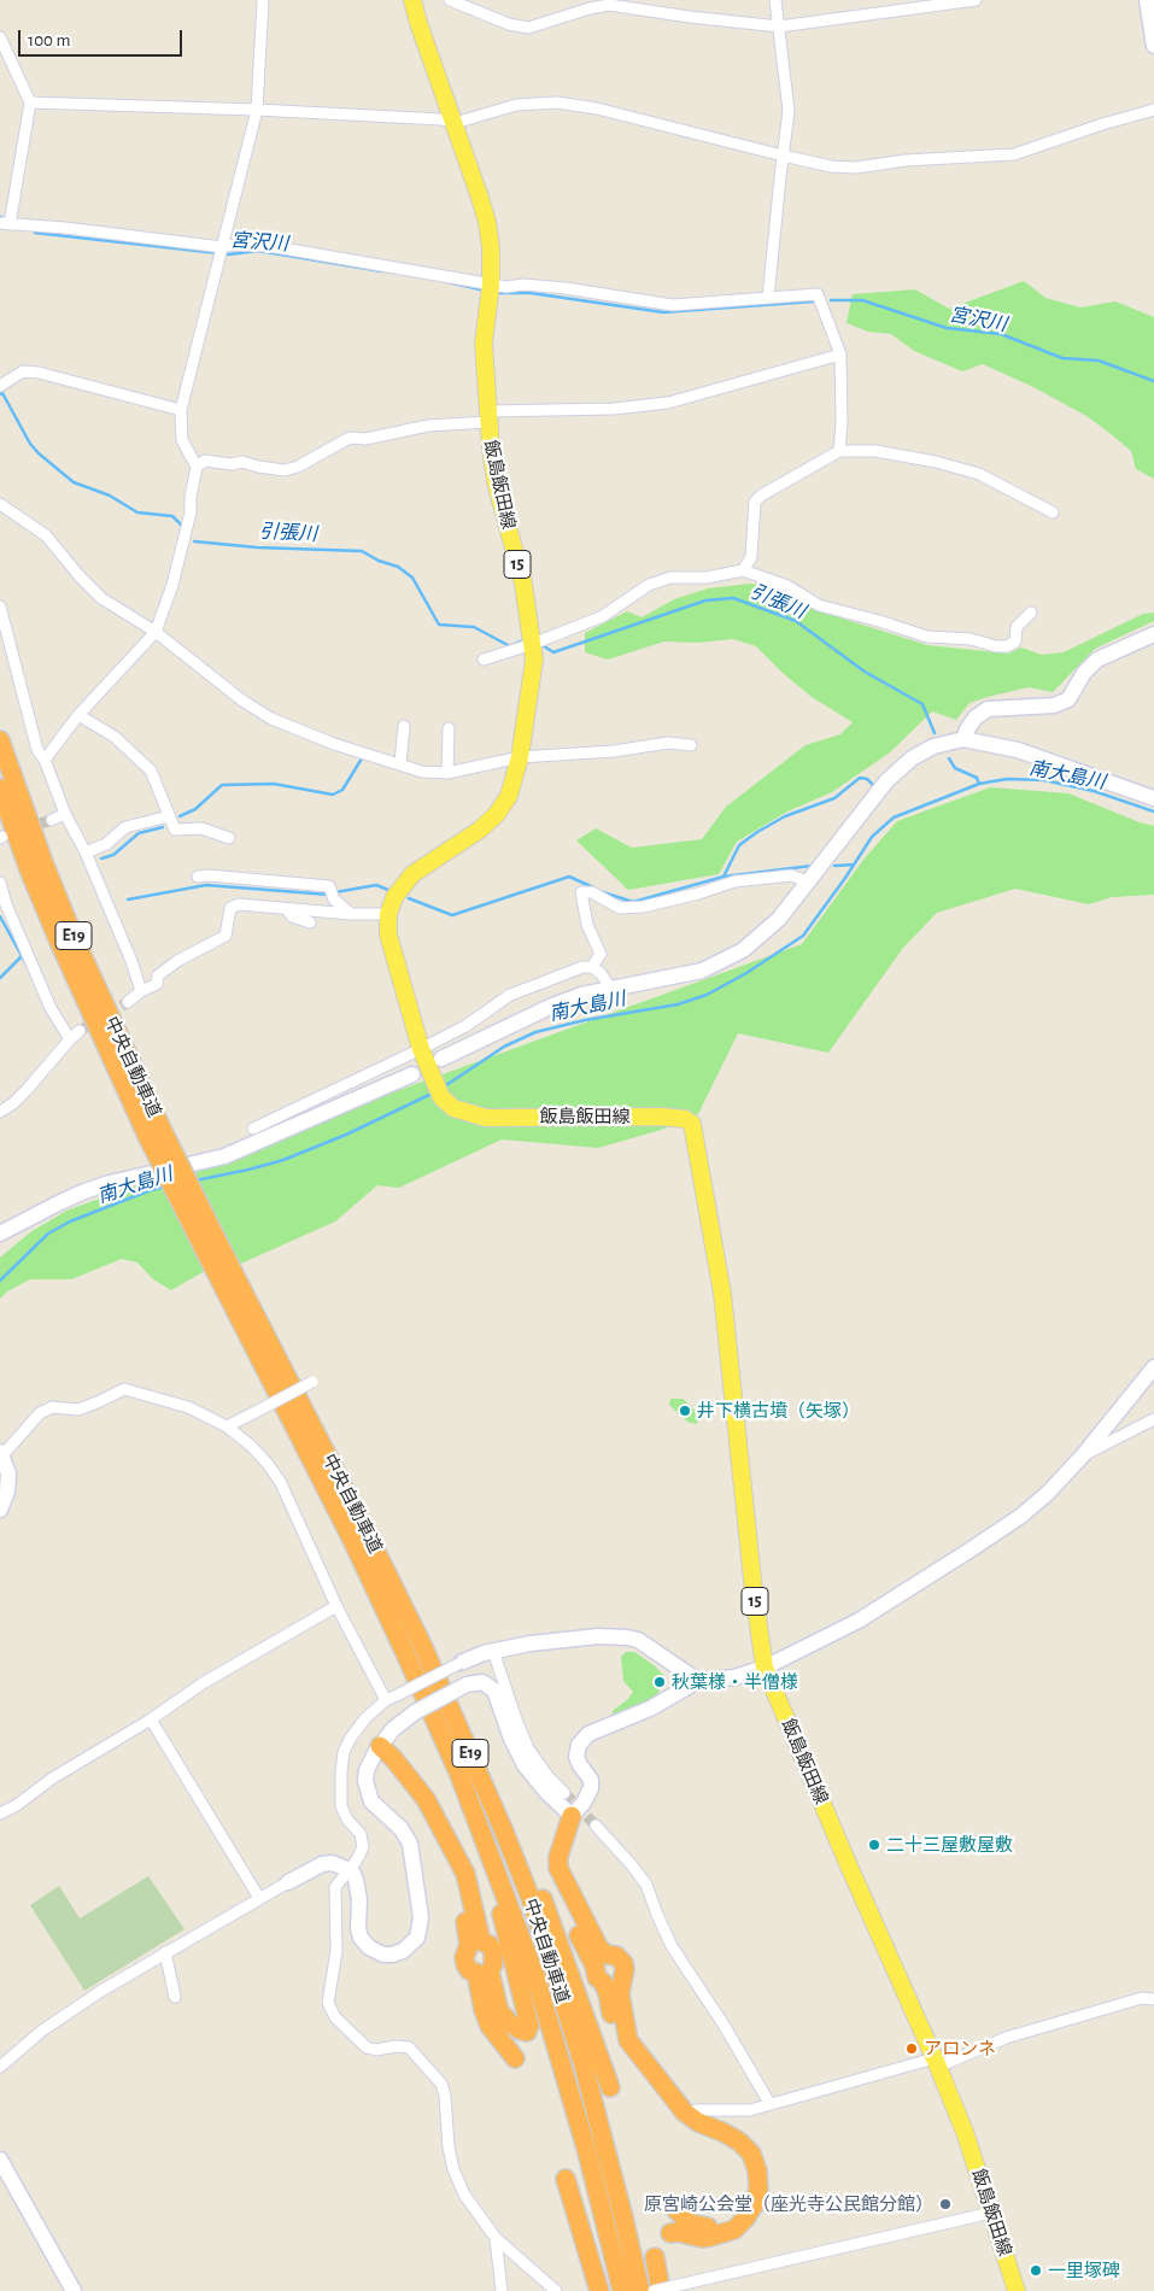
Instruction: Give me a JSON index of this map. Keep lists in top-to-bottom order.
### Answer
{
  "streets": {
    "highway": ["E19", "中央自動車道"],
    "main road": ["飯島飯田線", "15"]
  },
  "water": ["宮沢川", "引張川", "南大島川"],
  "places": [
    "井下横古墳（矢塚）",
    "秋葉様・半僧様",
    "二十三屋敷屋敷",
    "アロンネ",
    "原宮崎公会堂（座光寺公民館分館）",
    "一里塚碑"
  ],
  "scale_bar": "100 m"
}
